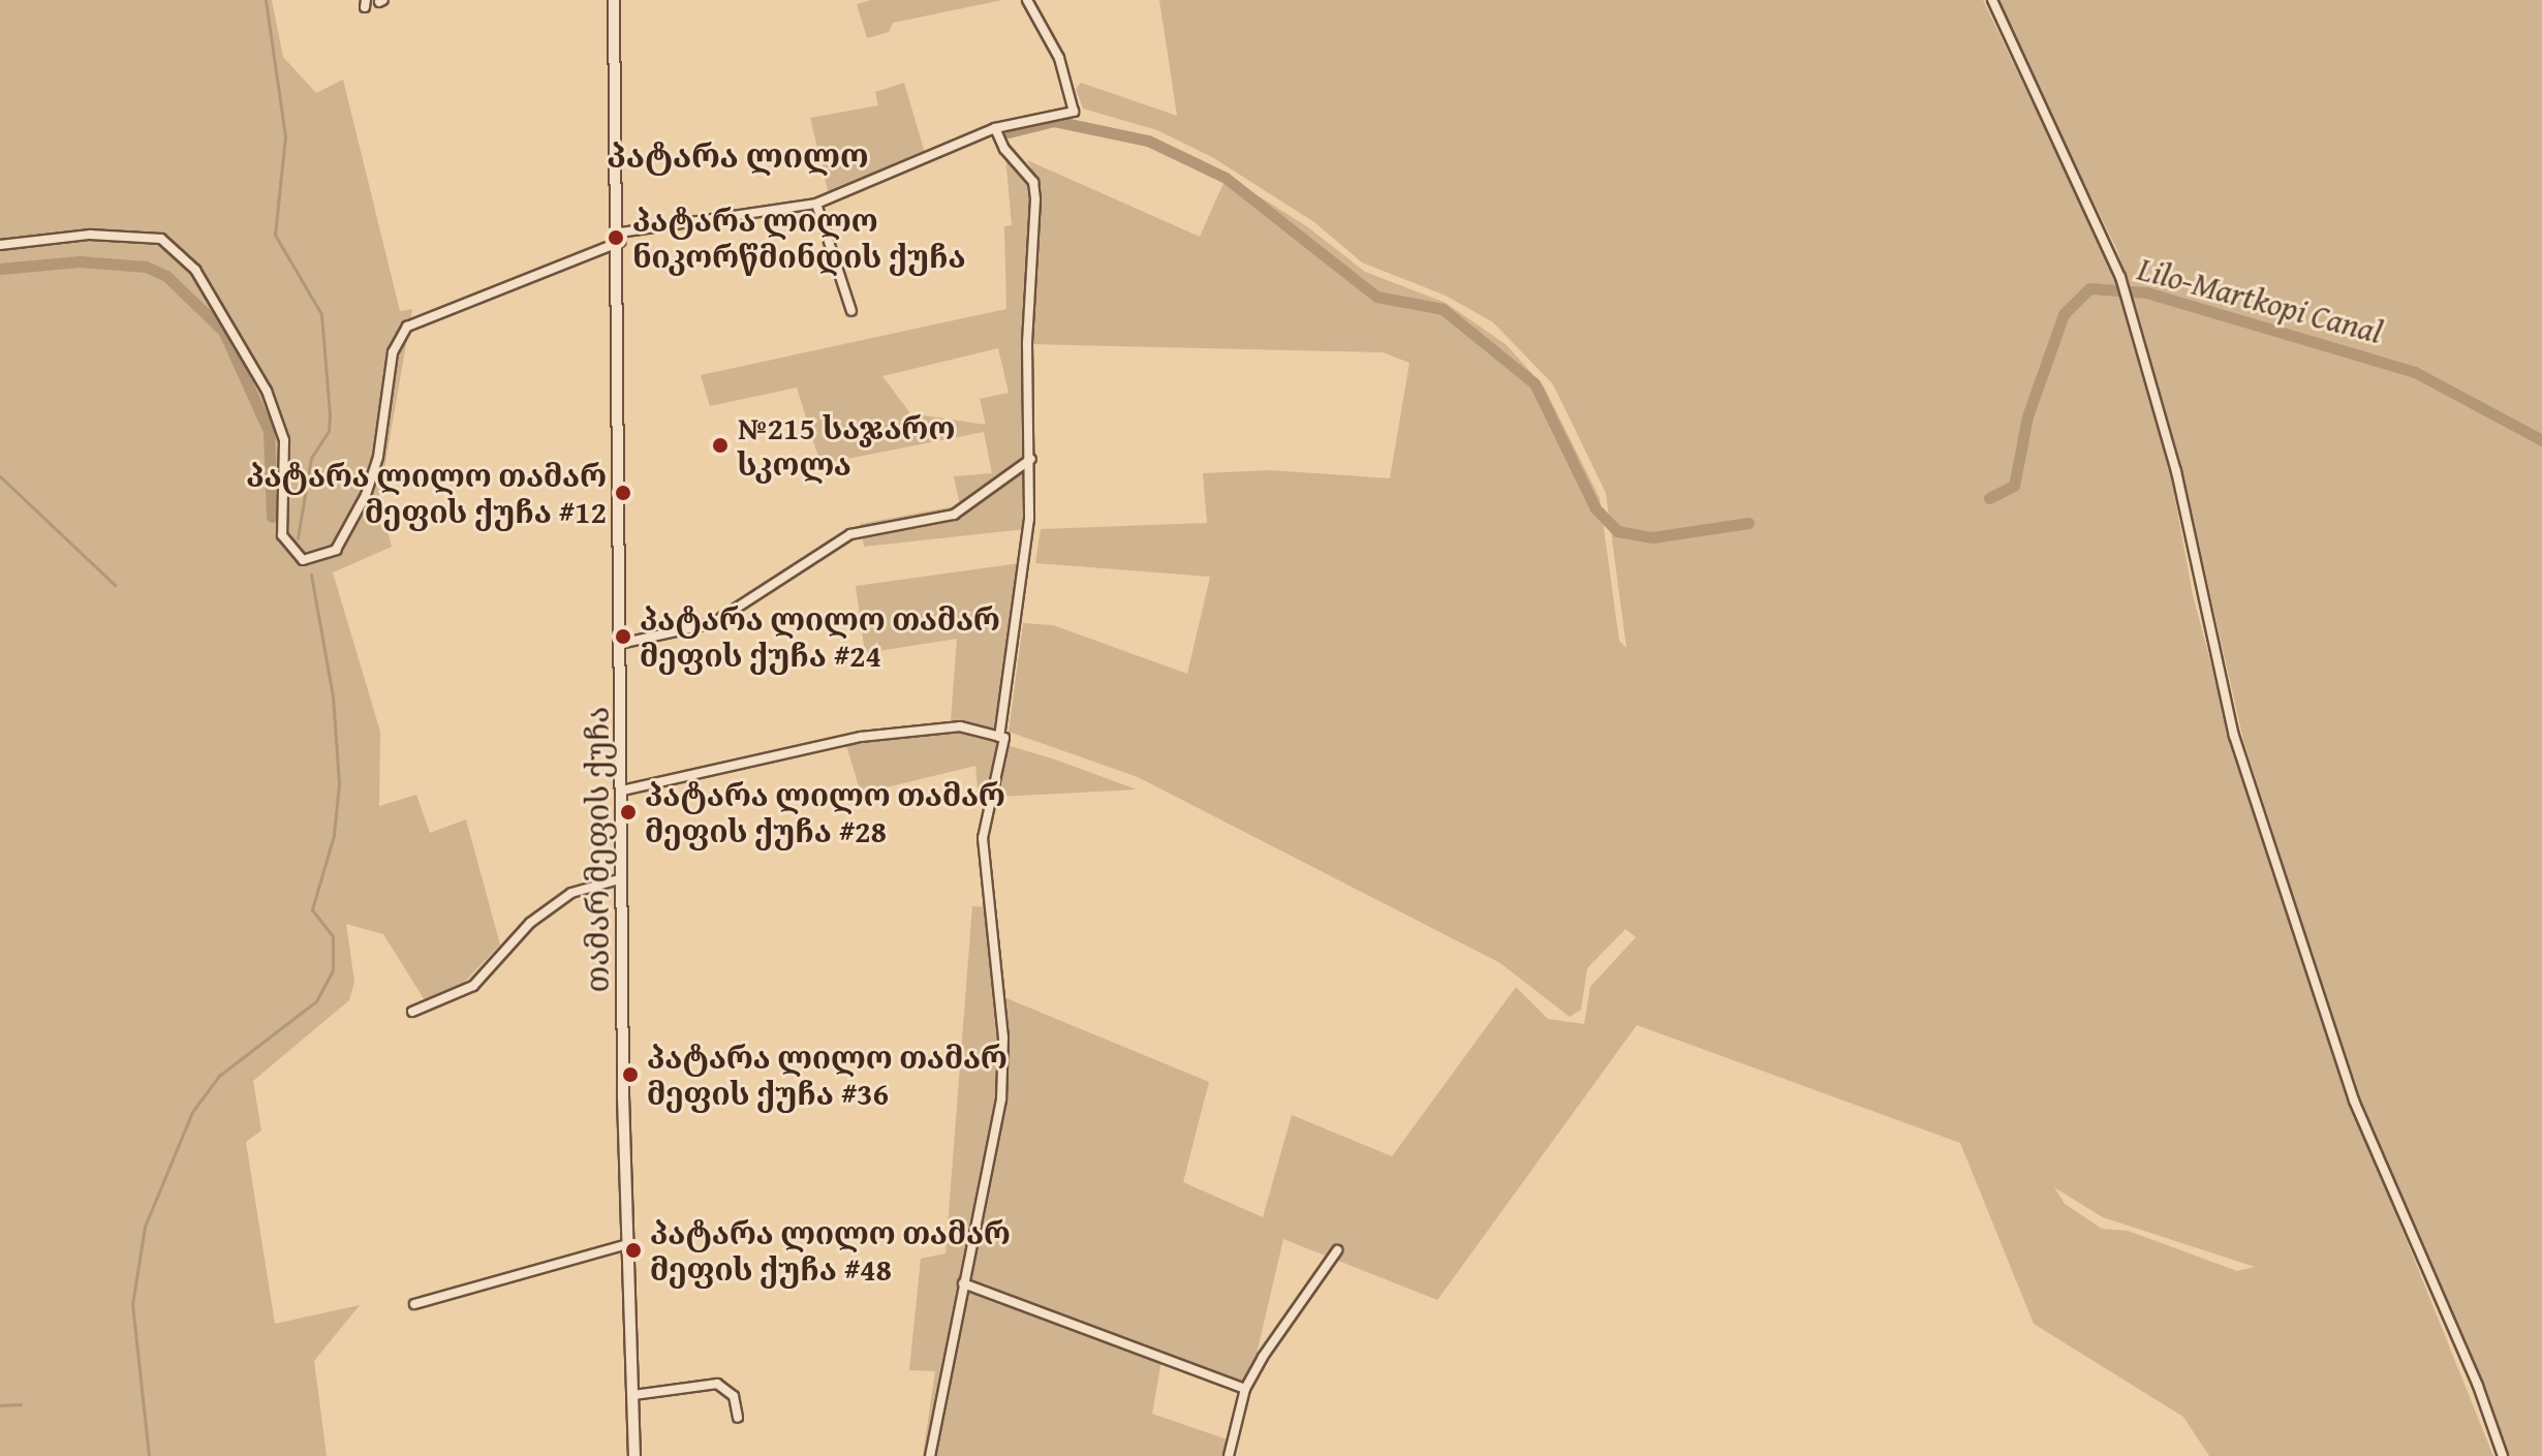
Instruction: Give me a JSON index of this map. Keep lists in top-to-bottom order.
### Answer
{
  "streets": {
    "street": ["თამარ მეფის ქუჩა"]
  },
  "districts": ["პატარა ლილო"],
  "water": ["Lilo-Martkopi Canal"],
  "places": [
    "პატარა ლილო ნიკორწმინდის ქუჩა",
    "№215 საჯარო სკოლა",
    "პატარა ლილო თამარ მეფის ქუჩა #12",
    "პატარა ლილო თამარ მეფის ქუჩა #24",
    "პატარა ლილო თამარ მეფის ქუჩა #28",
    "პატარა ლილო თამარ მეფის ქუჩა #36",
    "პატარა ლილო თამარ მეფის ქუჩა #48"
  ]
}
